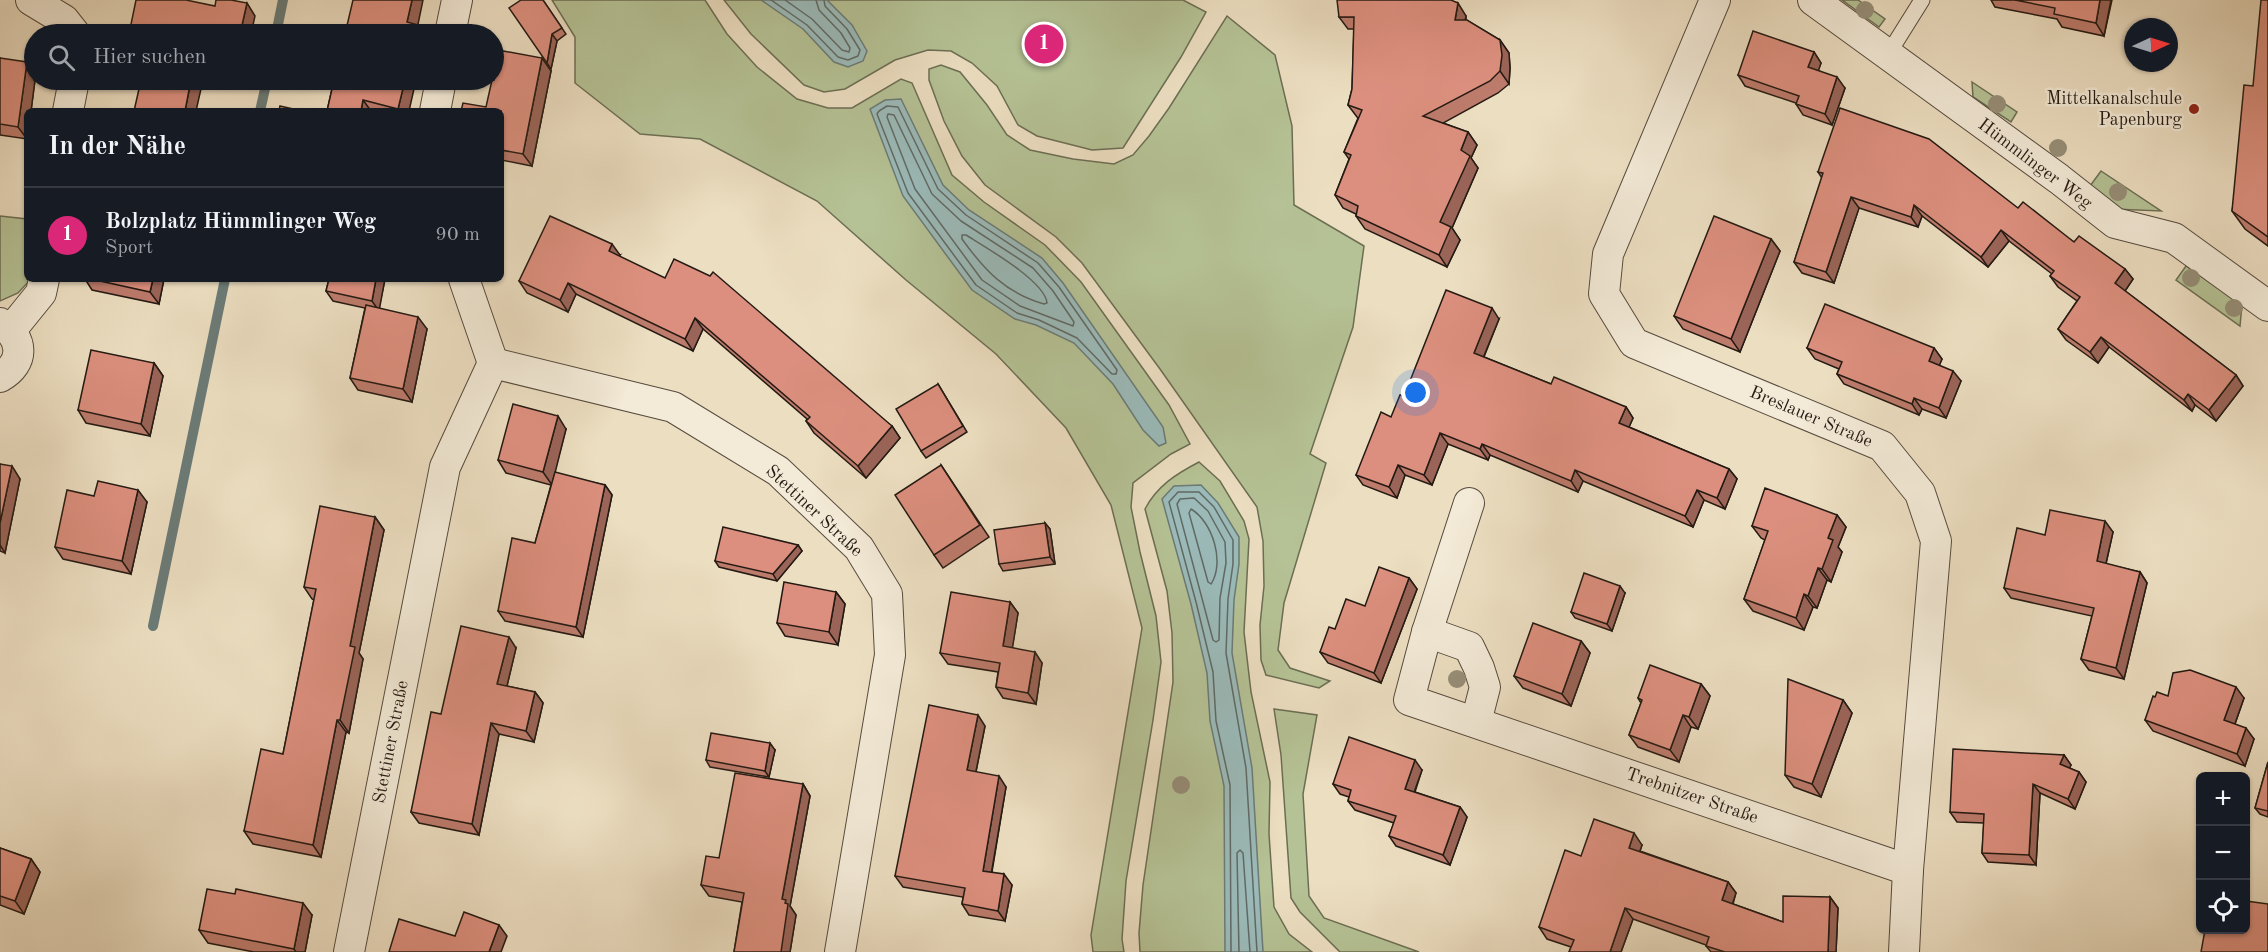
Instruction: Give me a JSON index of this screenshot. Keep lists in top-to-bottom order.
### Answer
{
  "streets": {
    "street": [
      "Hümmlinger Weg",
      "Breslauer Straße",
      "Stettiner Straße",
      "Trebnitzer Straße"
    ]
  },
  "crossings": [
    ["Breslauer Straße", "Trebnitzer Straße"]
  ],
  "places": ["Mittelkanalschule Papenburg"],
  "north": "right",
  "page": {
    "pins": "1",
    "search": "Hier suchen",
    "heading": "In der Nähe",
    "list": [
      {
        "mark": "1",
        "name": "Bolzplatz Hümmlinger Weg",
        "note": "Sport",
        "value": "90 m"
      }
    ],
    "map_buttons": ["+", "−"]
  }
}
